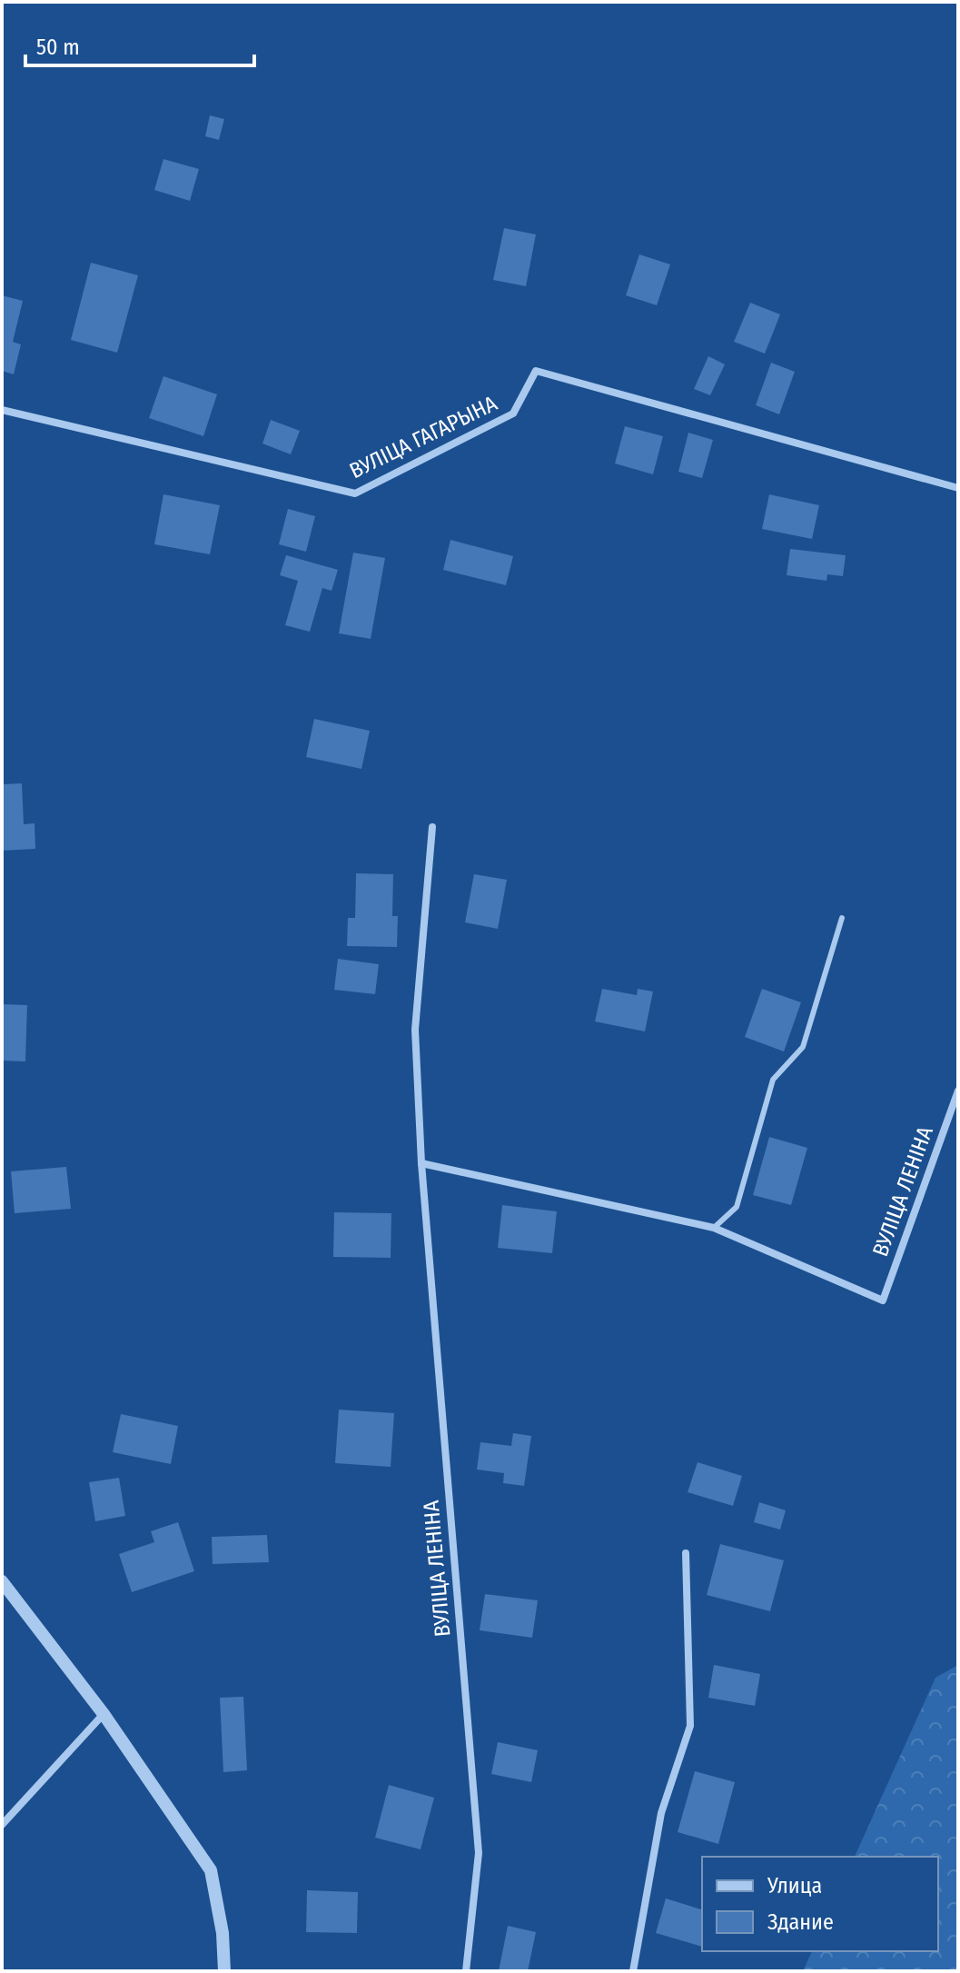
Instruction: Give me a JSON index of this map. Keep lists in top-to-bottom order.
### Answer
{
  "streets": {
    "street": ["ВУЛІЦА ГАГАРЫНА", "ВУЛІЦА ЛЕНІНА"]
  },
  "legend": ["Улица", "Здание"],
  "scale_bar": "50 m"
}
